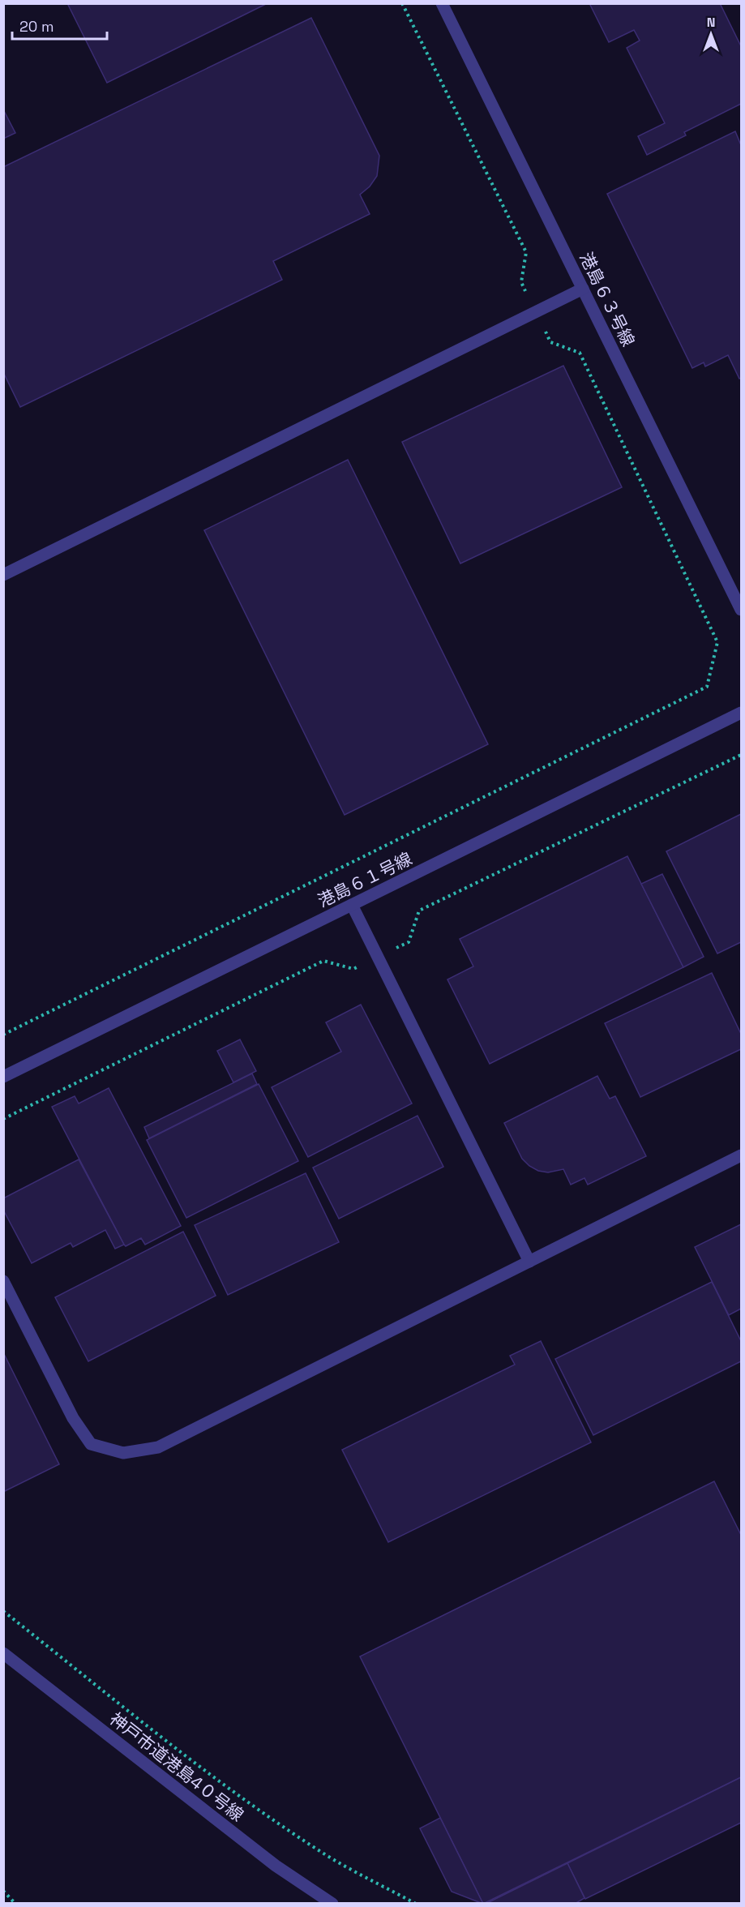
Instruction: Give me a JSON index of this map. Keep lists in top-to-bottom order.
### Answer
{
  "streets": {
    "street": ["港島６３号線", "港島６１号線", "神戸市道港島4０号線"]
  },
  "scale_bar": "20 m",
  "north": "top"
}
